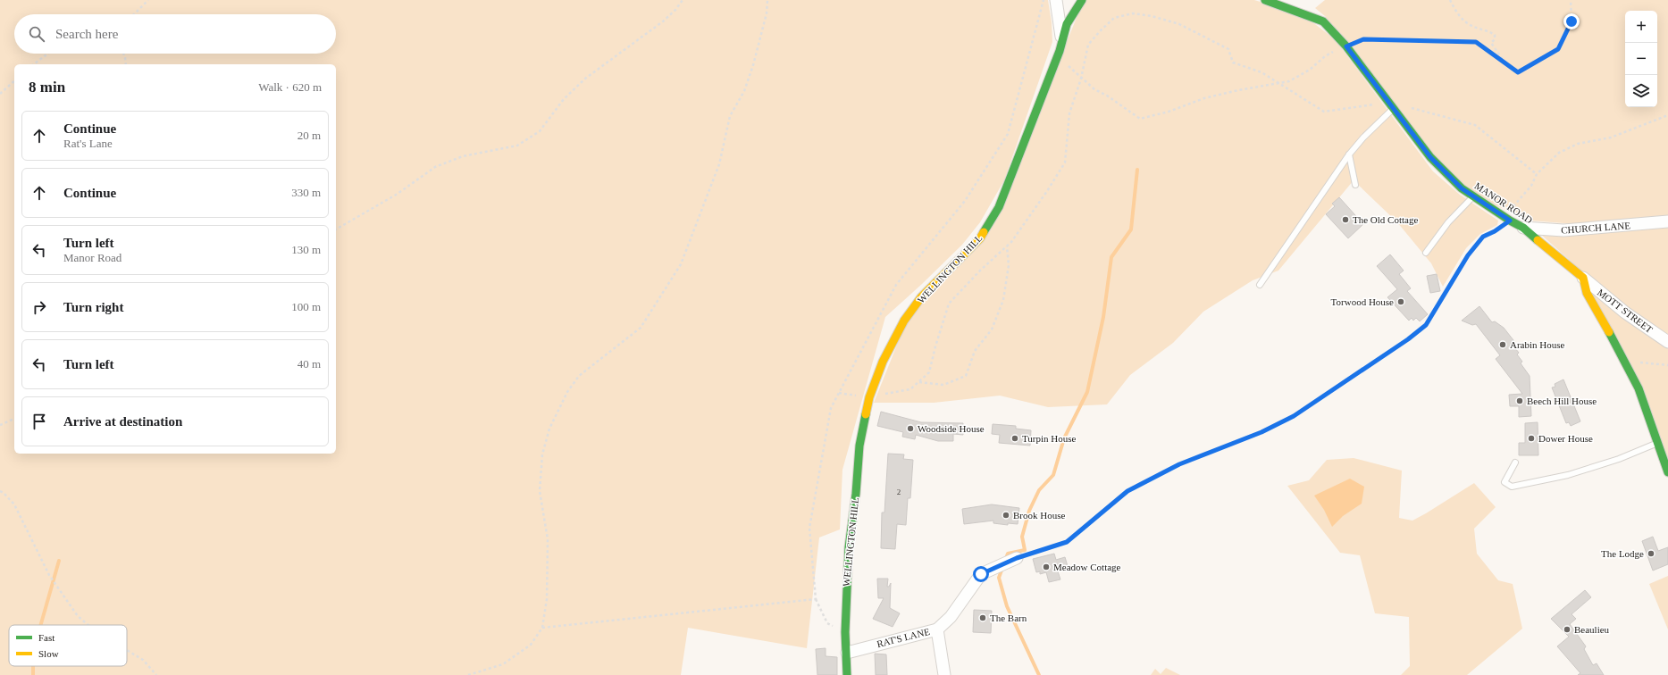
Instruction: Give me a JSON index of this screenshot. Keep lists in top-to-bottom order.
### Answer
{
  "streets": {
    "street": [
      "MANOR ROAD",
      "CHURCH LANE",
      "WELLINGTON HILL",
      "MOTT STREET",
      "RAT'S LANE"
    ]
  },
  "crossings": [
    ["MANOR ROAD", "CHURCH LANE"],
    ["MANOR ROAD", "MOTT STREET"],
    ["WELLINGTON HILL", "RAT'S LANE"]
  ],
  "places": [
    "The Old Cottage",
    "Torwood House",
    "Arabin House",
    "Beech Hill House",
    "Woodside House",
    "Turpin House",
    "Dower House",
    "Brook House",
    "The Lodge",
    "Meadow Cottage",
    "The Barn",
    "Beaulieu"
  ],
  "house_numbers": ["2"],
  "legend": ["Fast", "Slow"],
  "page": {
    "map_buttons": ["+", "−"],
    "search": "Search here",
    "heading": ["8 min", "Walk · 620 m"],
    "list": [
      ["Continue", "Rat's Lane", "20 m"],
      ["Continue", "330 m"],
      ["Turn left", "Manor Road", "130 m"],
      ["Turn right", "100 m"],
      ["Turn left", "40 m"],
      "Arrive at destination"
    ]
  }
}
